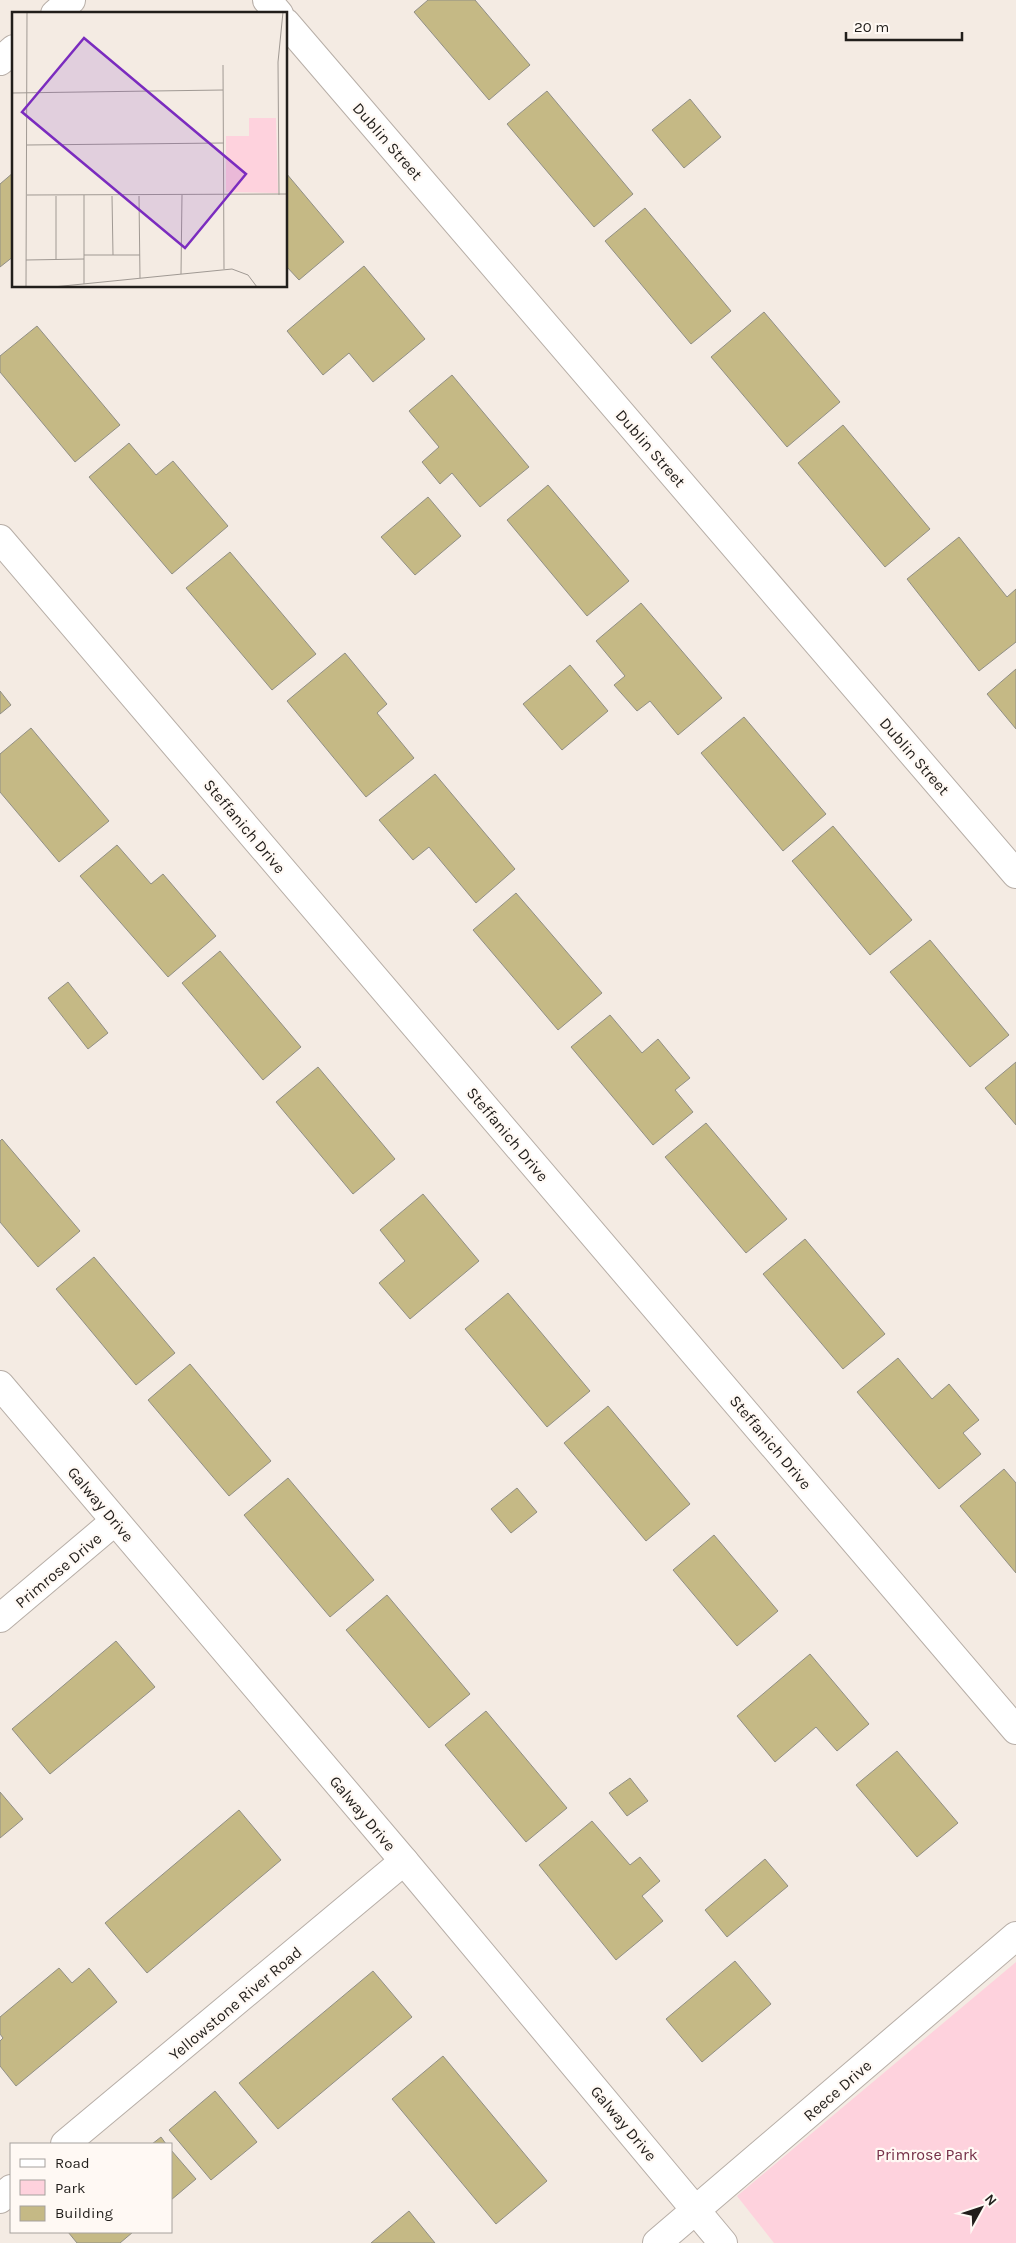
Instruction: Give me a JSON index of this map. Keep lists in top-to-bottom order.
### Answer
{
  "streets": {
    "street": [
      "Dublin Street",
      "Steffanich Drive",
      "Galway Drive",
      "Primrose Drive",
      "Yellowstone River Road",
      "Reece Drive"
    ]
  },
  "crossings": [
    ["Galway Drive", "Primrose Drive"],
    ["Galway Drive", "Yellowstone River Road"],
    ["Galway Drive", "Reece Drive"]
  ],
  "parks": ["Primrose Park"],
  "legend": ["Road", "Park", "Building"],
  "scale_bar": "20 m",
  "north": "top right"
}
